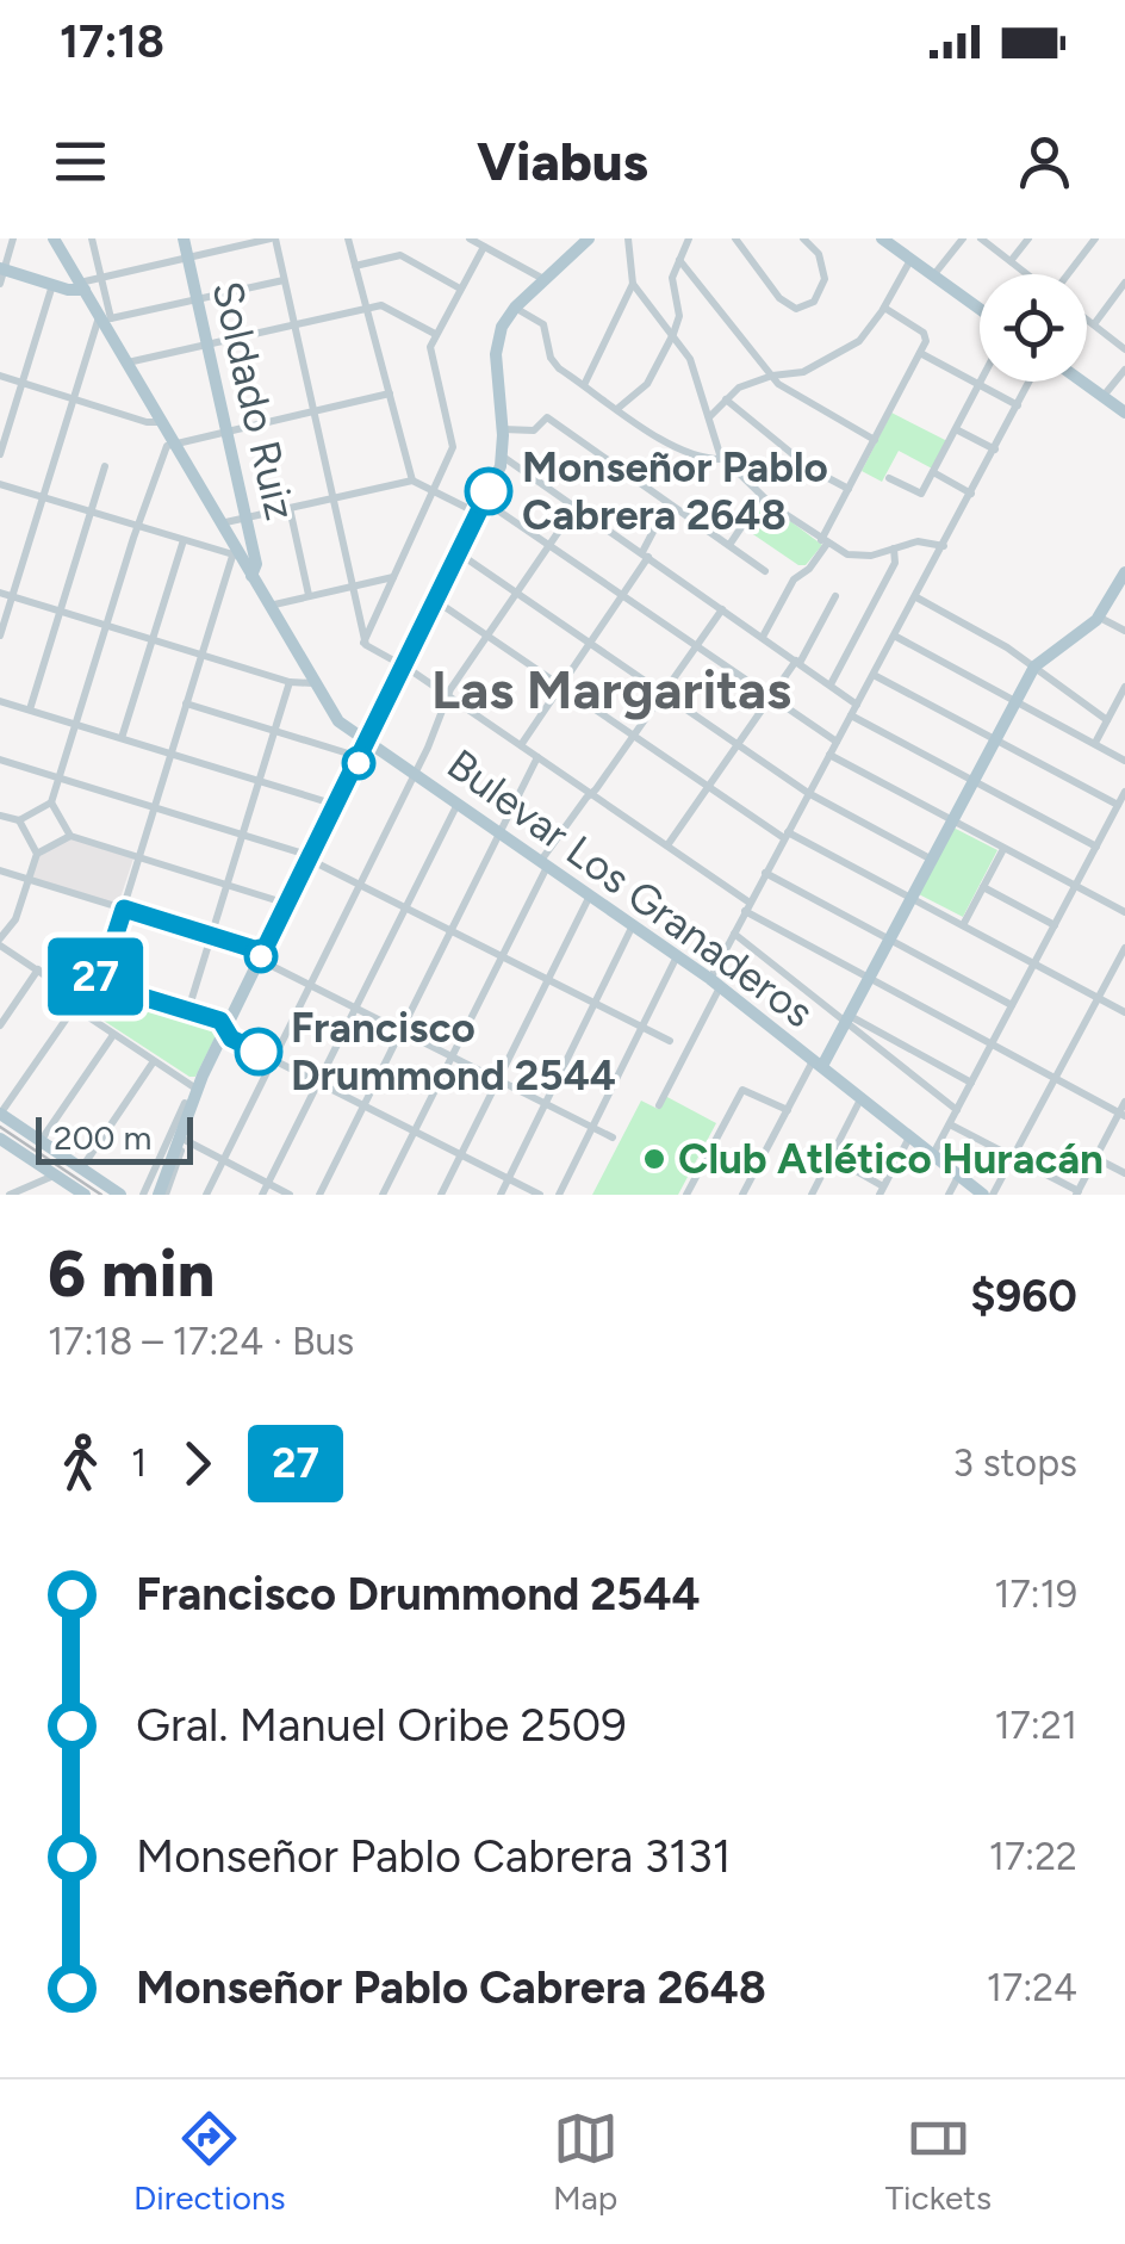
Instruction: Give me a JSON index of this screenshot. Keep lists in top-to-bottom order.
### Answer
{
  "streets": {
    "main road": ["Soldado Ruiz", "Bulevar Los Granaderos"]
  },
  "crossings": [
    ["Soldado Ruiz", "Bulevar Los Granaderos"]
  ],
  "districts": ["Las Margaritas"],
  "places": ["Monseñor Pablo Cabrera 2648", "Francisco Drummond 2544", "Club Atlético Huracán"],
  "lines": ["bus line 27"],
  "scale_bar": "200 m",
  "page": {
    "status": "17:18",
    "header": "Viabus",
    "on_map": "27",
    "scale": "200 m",
    "heading": ["6 min", "17:18 – 17:24 · Bus", "$960"],
    "legs": ["1", "27", "3 stops"],
    "list": [
      {
        "name": "Francisco Drummond 2544",
        "value": "17:19"
      },
      {
        "name": "Gral. Manuel Oribe 2509",
        "value": "17:21"
      },
      {
        "name": "Monseñor Pablo Cabrera 3131",
        "value": "17:22"
      },
      {
        "name": "Monseñor Pablo Cabrera 2648",
        "value": "17:24"
      }
    ],
    "tabs": ["Directions", "Map", "Tickets"]
  }
}
